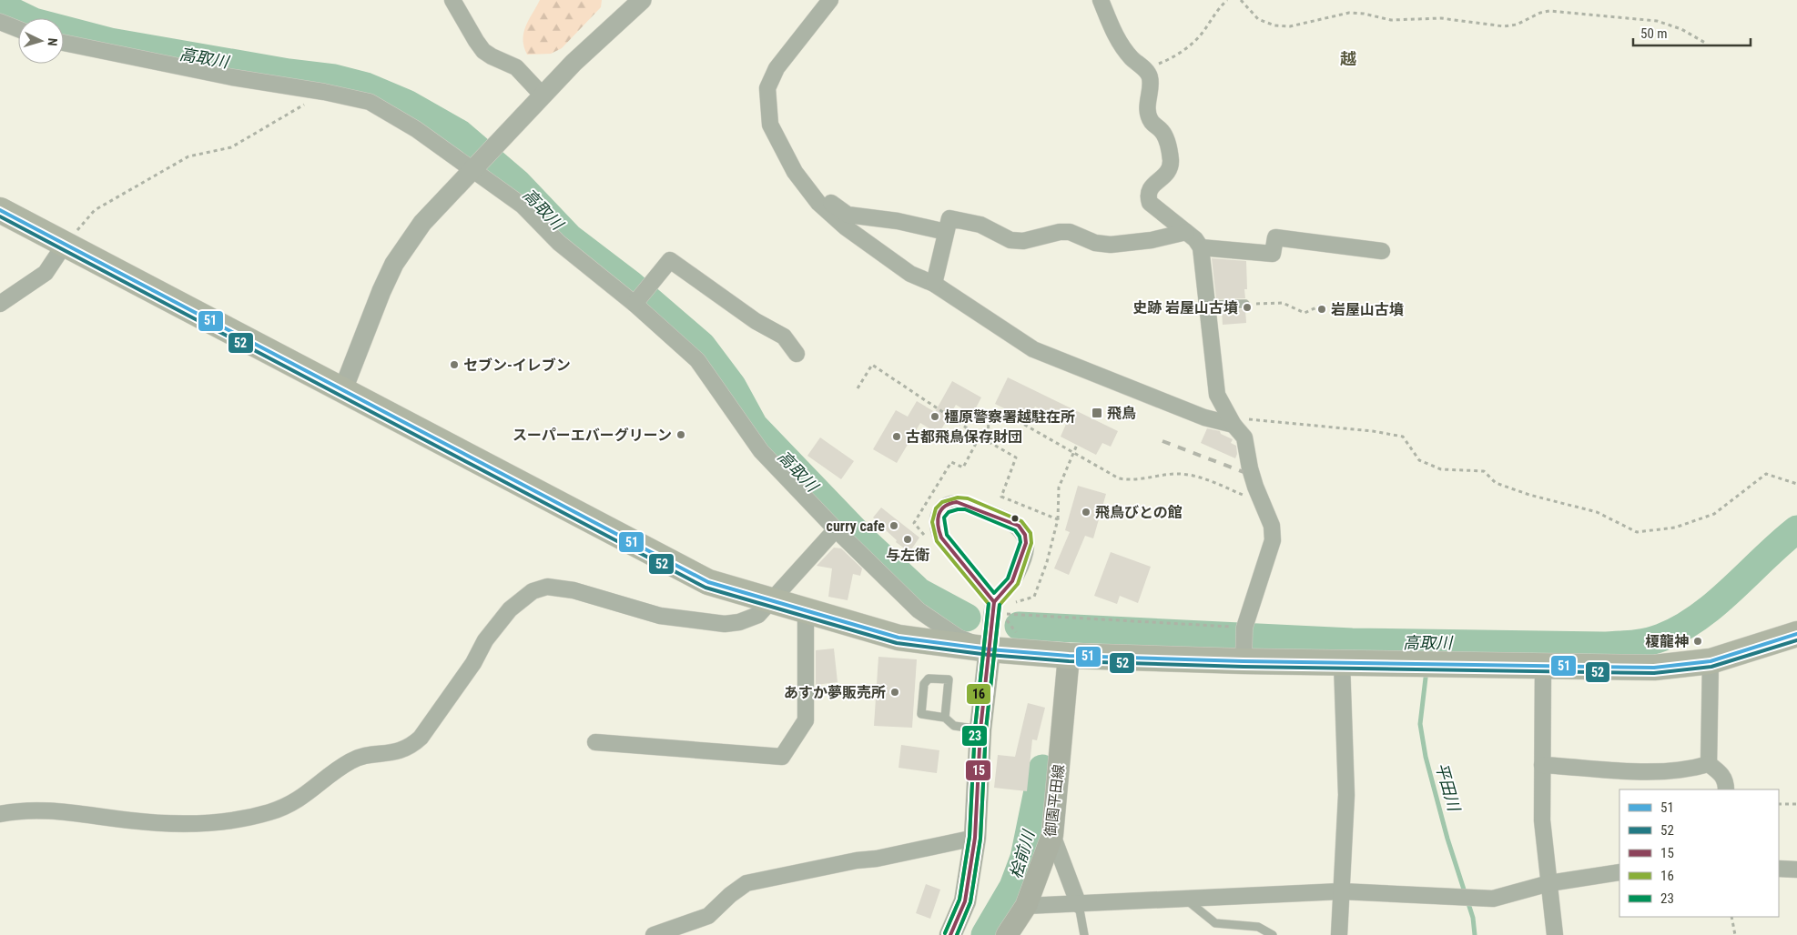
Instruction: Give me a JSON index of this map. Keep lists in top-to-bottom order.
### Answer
{
  "streets": {
    "main road": ["御園平田線"]
  },
  "districts": ["越"],
  "water": ["高取川", "平田川", "桧前川"],
  "places": {
    "other": [
      "史跡 岩屋山古墳",
      "岩屋山古墳",
      "セブン-イレブン",
      "橿原警察署越駐在所",
      "スーパーエバーグリーン",
      "古都飛鳥保存財団",
      "飛鳥びとの館",
      "curry cafe",
      "与左衛",
      "榎龍神",
      "あすか夢販売所"
    ],
    "transit": ["飛鳥"]
  },
  "lines": [
    "transit line 51",
    "transit line 52",
    "transit line 16",
    "transit line 15",
    "transit line 23"
  ],
  "legend": [
    "51",
    "52",
    "15",
    "16",
    "23"
  ],
  "scale_bar": "50 m",
  "north": "right"
}
